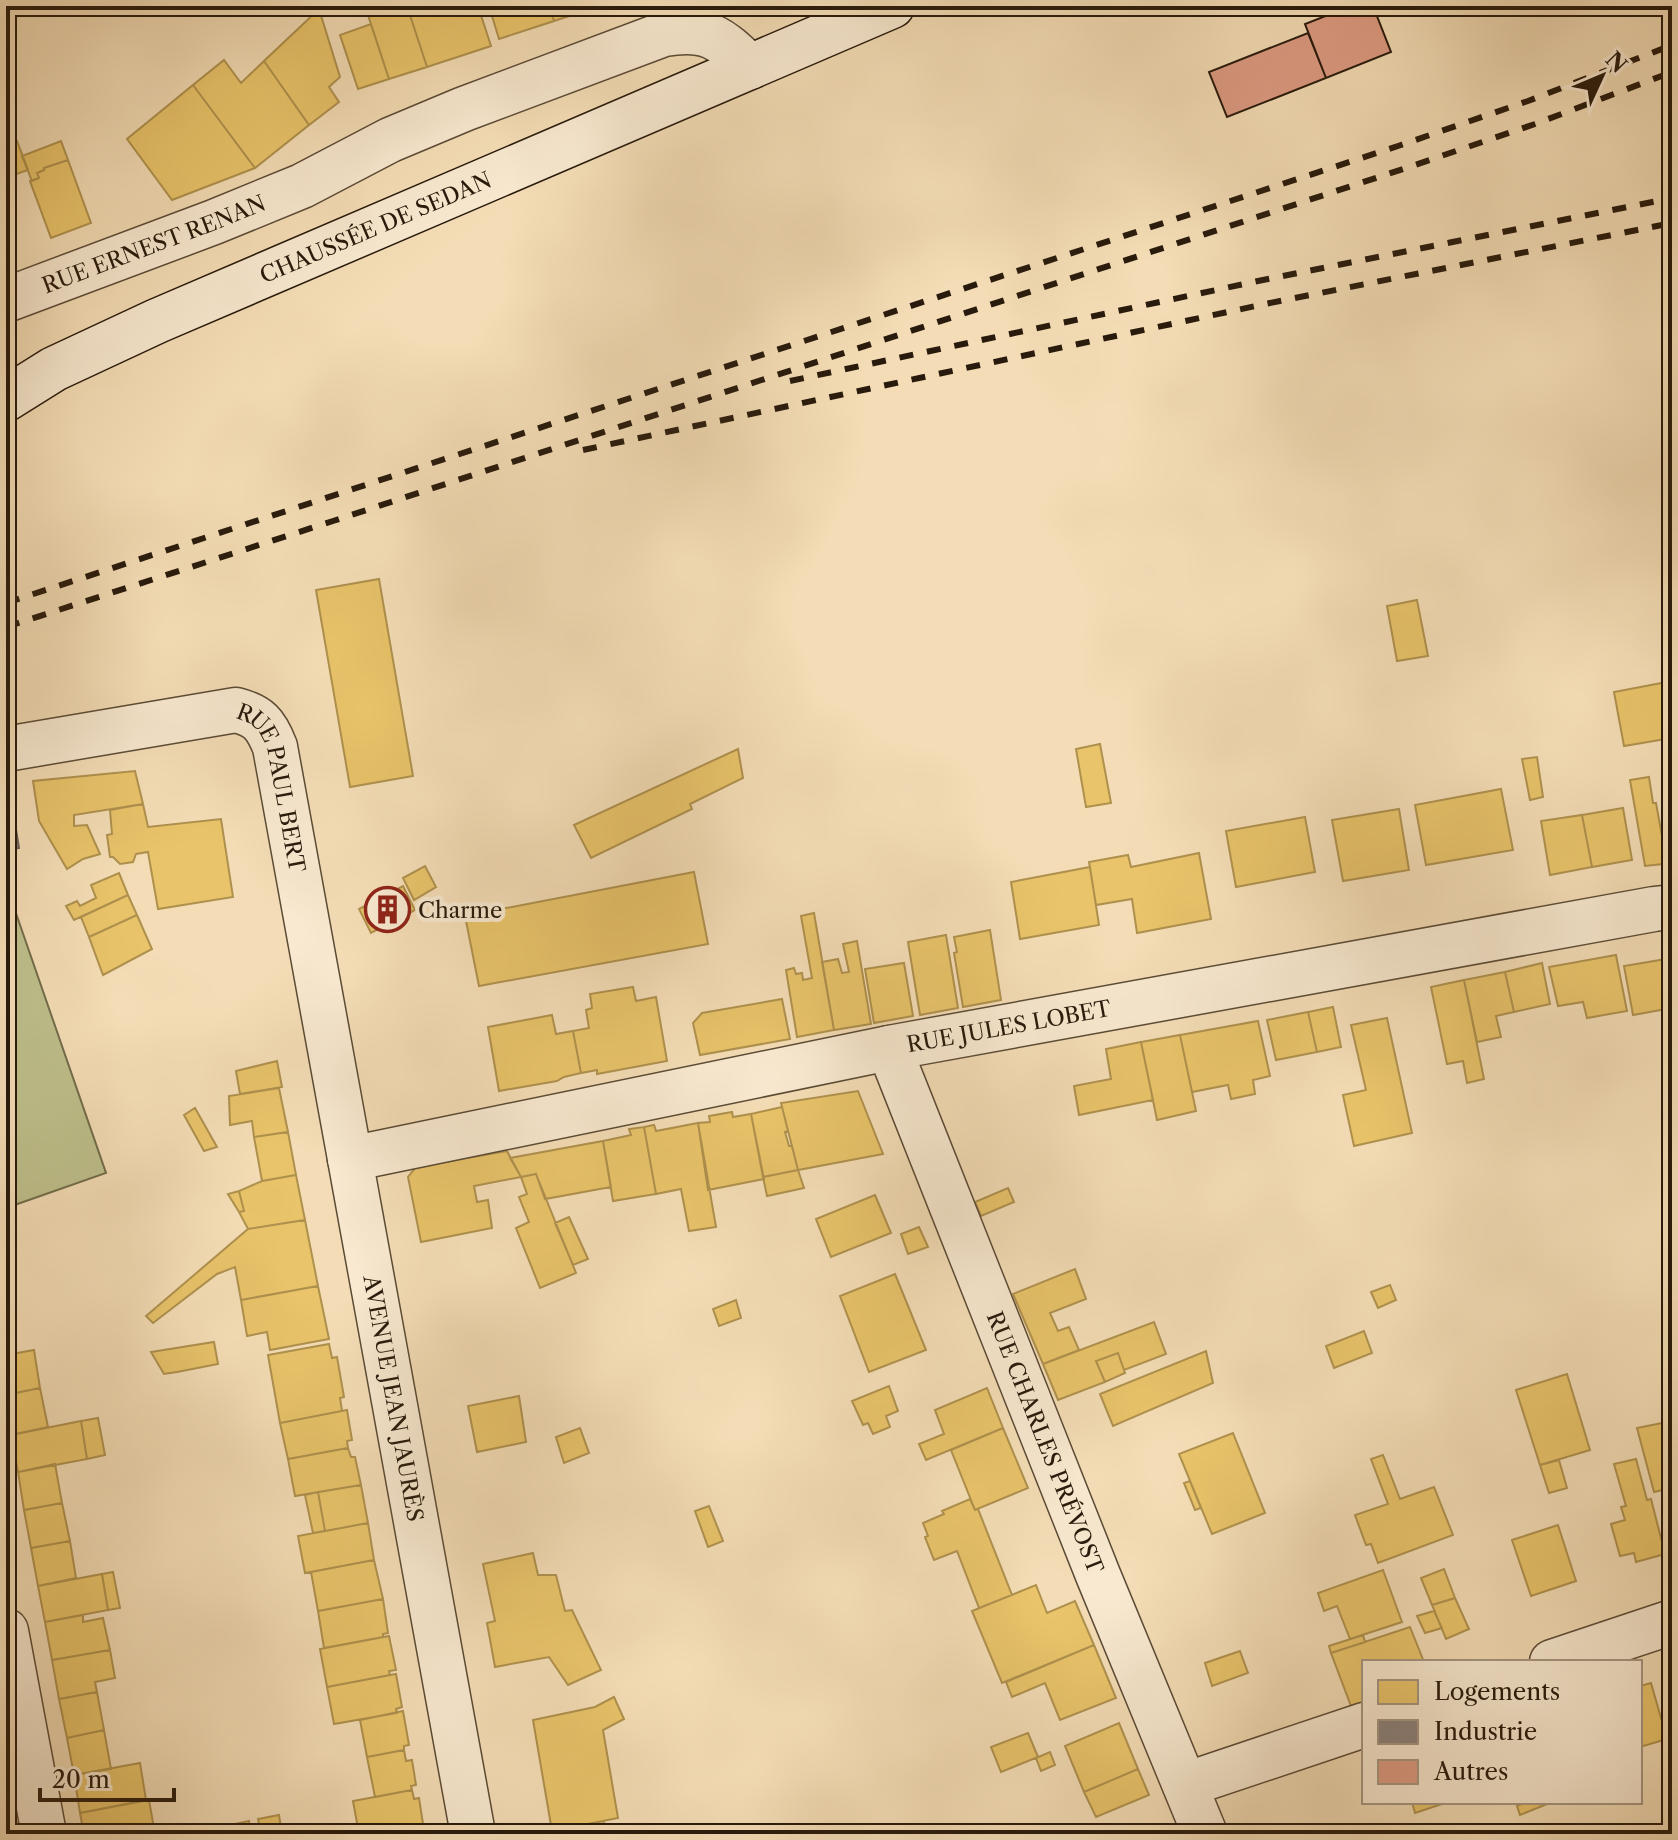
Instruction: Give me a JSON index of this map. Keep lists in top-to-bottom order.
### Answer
{
  "streets": {
    "street": [
      "CHAUSSÉE DE SEDAN",
      "RUE ERNEST RENAN",
      "RUE PAUL BERT",
      "RUE JULES LOBET",
      "AVENUE JEAN JAURÈS",
      "RUE CHARLES PRÉVOST"
    ]
  },
  "crossings": [
    ["CHAUSSÉE DE SEDAN", "RUE ERNEST RENAN"],
    ["RUE PAUL BERT", "AVENUE JEAN JAURÈS"],
    ["RUE JULES LOBET", "AVENUE JEAN JAURÈS"],
    ["RUE JULES LOBET", "RUE CHARLES PRÉVOST"]
  ],
  "places": {
    "building": ["Charme"]
  },
  "legend": ["Logements", "Industrie", "Autres"],
  "scale_bar": "20 m",
  "north": "top right"
}
